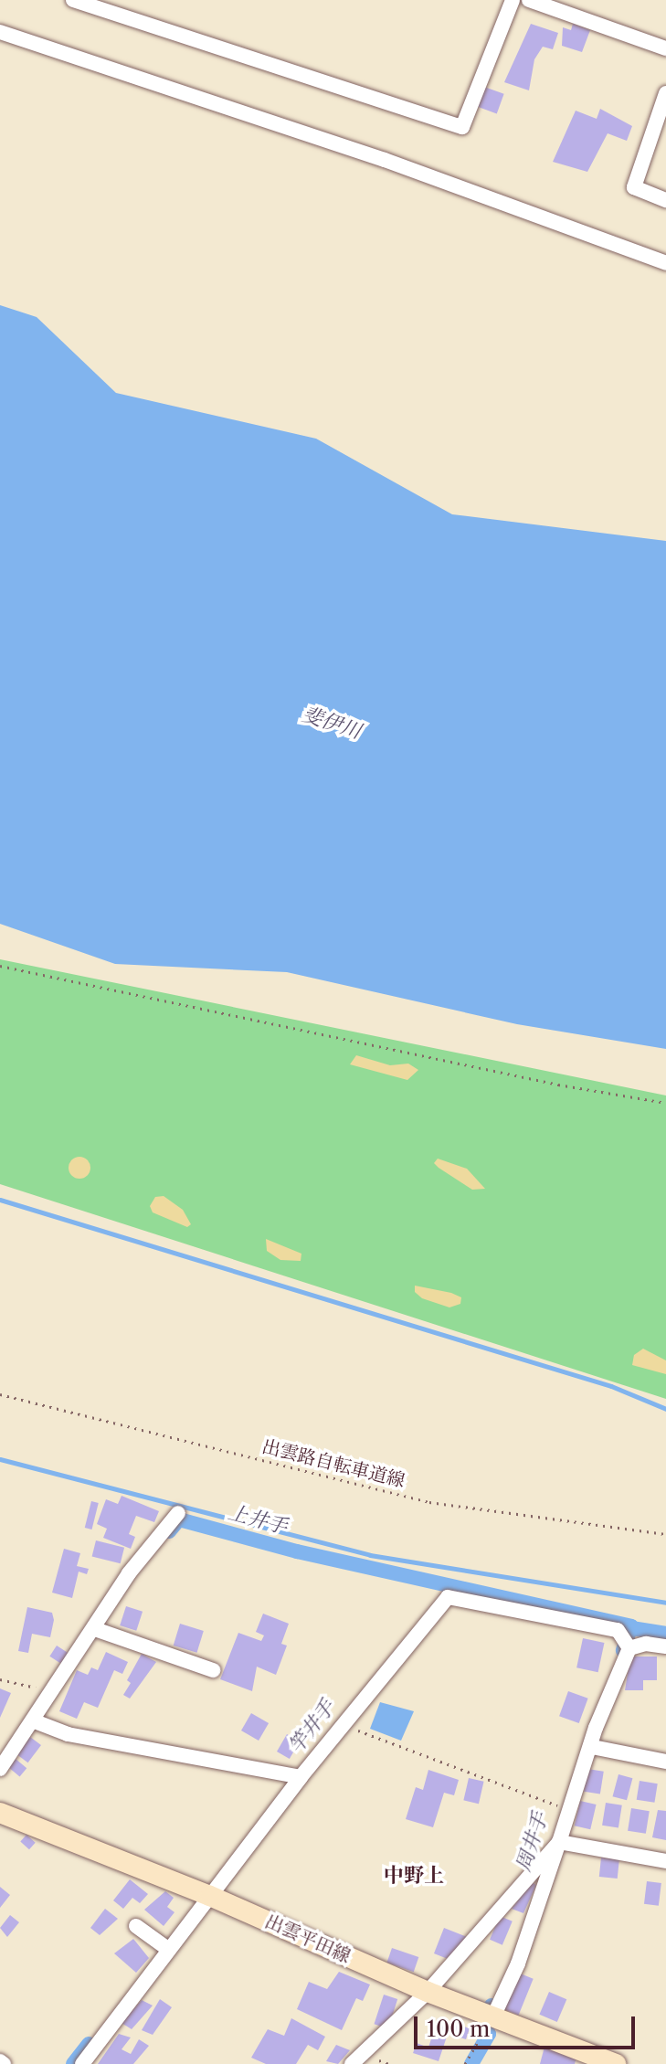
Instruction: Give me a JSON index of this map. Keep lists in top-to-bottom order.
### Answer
{
  "streets": {
    "main road": ["出雲平田線"],
    "path": ["出雲路自転車道線"]
  },
  "districts": ["中野上"],
  "water": [
    "斐伊川",
    "上井手",
    "竿井手",
    "周井手"
  ],
  "scale_bar": "100 m"
}
